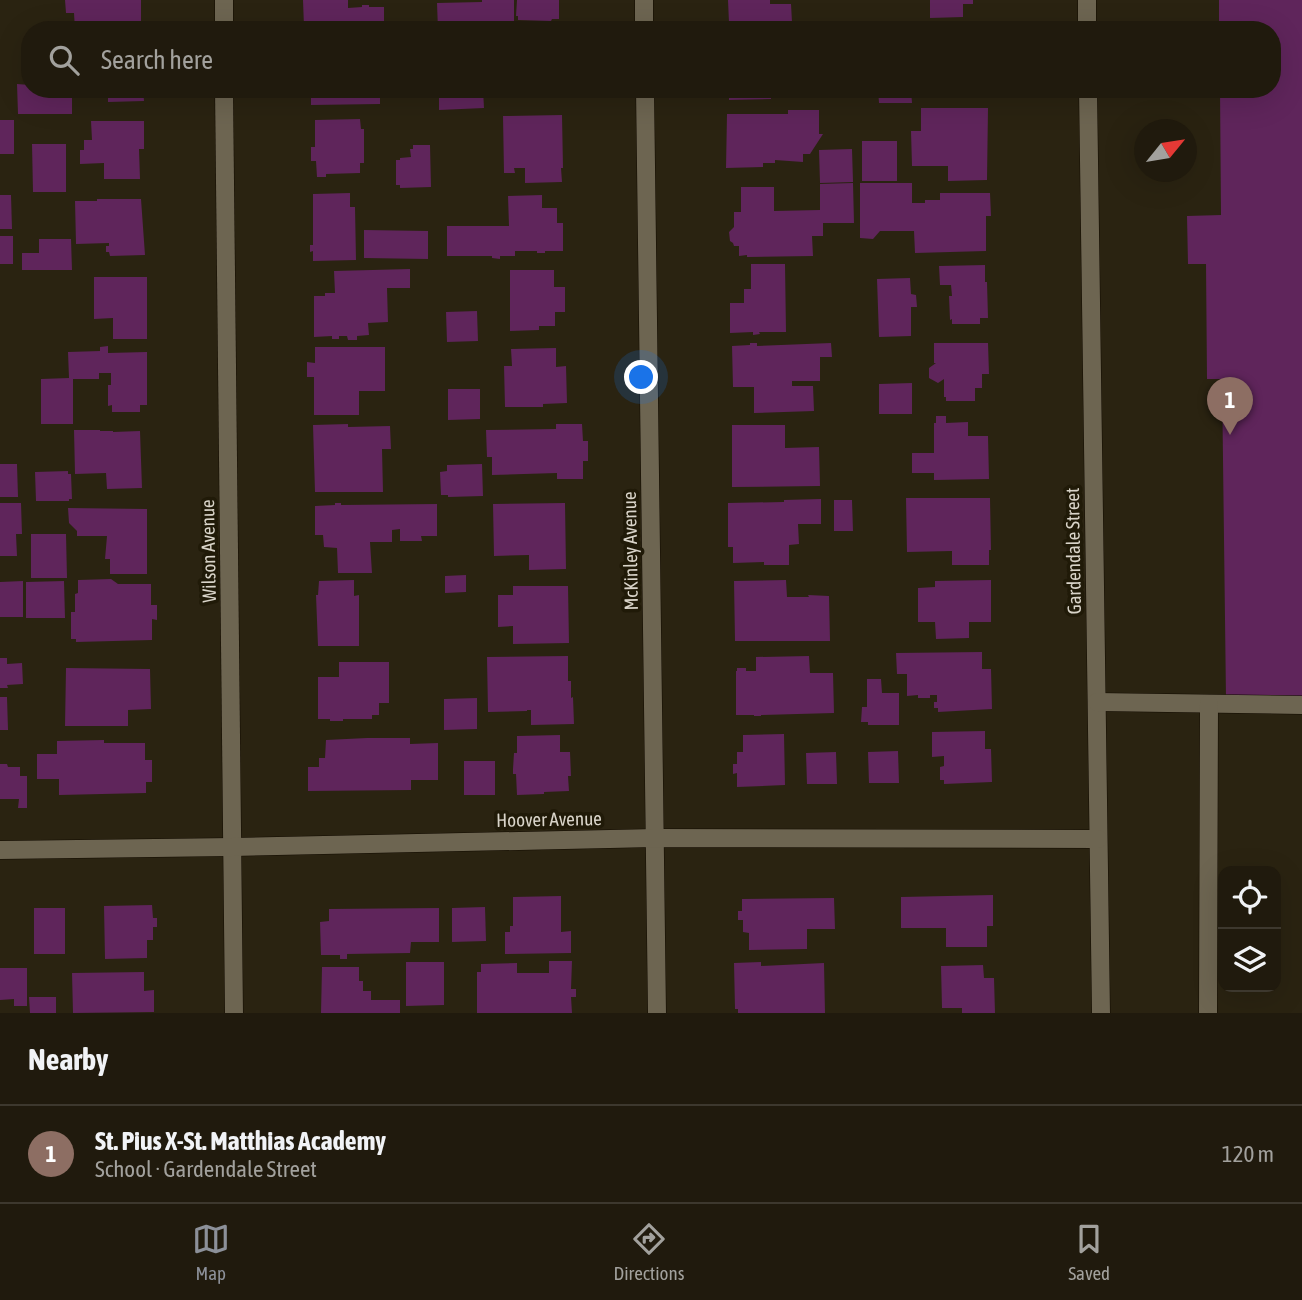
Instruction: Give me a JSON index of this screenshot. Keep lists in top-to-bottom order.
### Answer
{
  "streets": {
    "street": [
      "Wilson Avenue",
      "McKinley Avenue",
      "Gardendale Street",
      "Hoover Avenue"
    ]
  },
  "crossings": [
    ["Wilson Avenue", "Hoover Avenue"],
    ["McKinley Avenue", "Hoover Avenue"],
    ["Gardendale Street", "Hoover Avenue"]
  ],
  "north": "top right",
  "page": {
    "search": "Search here",
    "pins": "1",
    "heading": "Nearby",
    "list": [
      {
        "mark": "1",
        "name": "St. Pius X-St. Matthias Academy",
        "note": "School · Gardendale Street",
        "value": "120 m"
      }
    ],
    "nav": ["Map", "Directions", "Saved"]
  }
}
